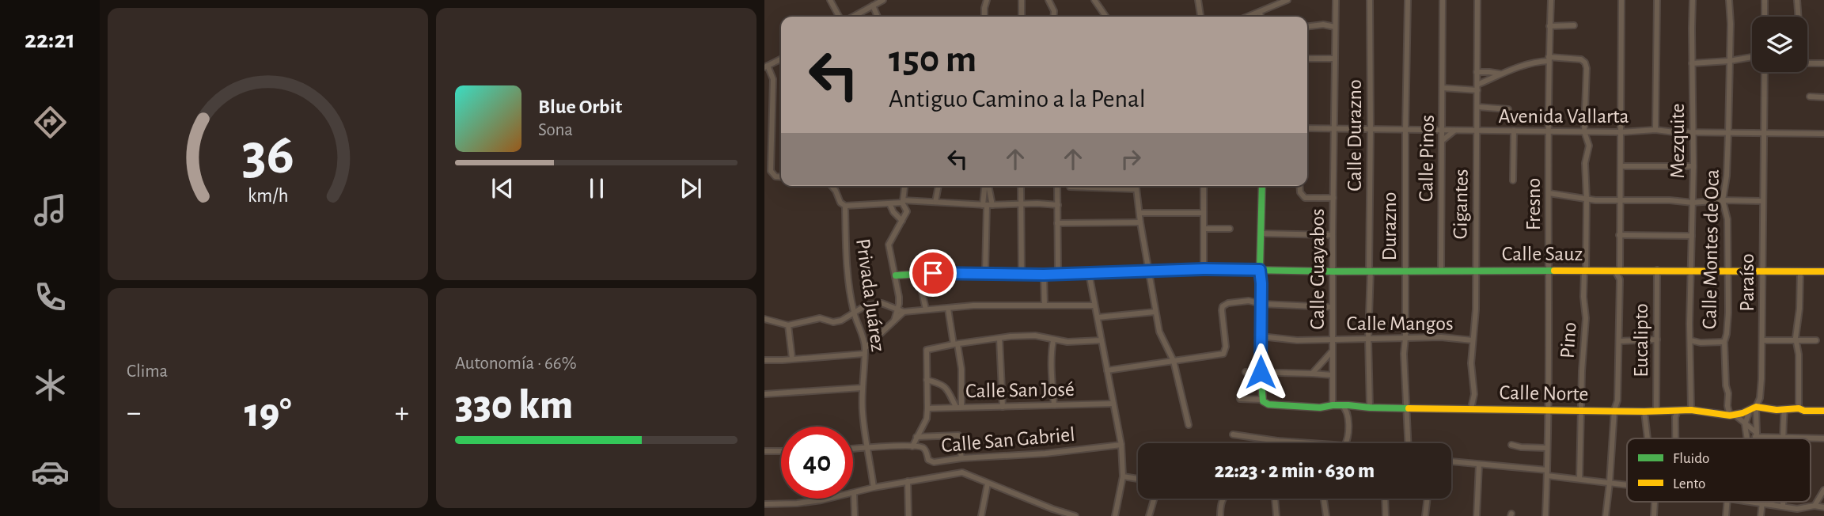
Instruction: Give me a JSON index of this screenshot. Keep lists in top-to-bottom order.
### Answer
{
  "streets": {
    "street": [
      "Avenida Vallarta",
      "Calle Durazno",
      "Mezquite",
      "Calle Pinos",
      "Gigantes",
      "Fresno",
      "Durazno",
      "Calle Montes de Oca",
      "Calle Sauz",
      "Calle Guayabos",
      "Paraíso",
      "Privada Juárez",
      "Calle Mangos",
      "Pino",
      "Eucalipto",
      "Calle San José",
      "Calle Norte",
      "Calle San Gabriel"
    ]
  },
  "crossings": [
    ["Avenida Vallarta", "Calle Durazno"],
    ["Avenida Vallarta", "Mezquite"],
    ["Avenida Vallarta", "Calle Pinos"],
    ["Avenida Vallarta", "Gigantes"],
    ["Avenida Vallarta", "Fresno"],
    ["Avenida Vallarta", "Durazno"],
    ["Avenida Vallarta", "Calle Montes de Oca"],
    ["Avenida Vallarta", "Calle Guayabos"],
    ["Avenida Vallarta", "Paraíso"],
    ["Avenida Vallarta", "Pino"],
    ["Calle Durazno", "Calle Sauz"],
    ["Calle Durazno", "Calle Mangos"],
    ["Calle Durazno", "Calle Norte"],
    ["Mezquite", "Calle Sauz"],
    ["Mezquite", "Calle Norte"],
    ["Calle Pinos", "Calle Sauz"],
    ["Gigantes", "Calle Sauz"],
    ["Gigantes", "Calle Mangos"],
    ["Gigantes", "Calle Norte"],
    ["Fresno", "Calle Sauz"],
    ["Fresno", "Pino"],
    ["Fresno", "Calle Norte"],
    ["Durazno", "Calle Sauz"],
    ["Durazno", "Calle Mangos"],
    ["Durazno", "Calle Norte"],
    ["Calle Montes de Oca", "Calle Sauz"],
    ["Calle Montes de Oca", "Calle Norte"],
    ["Calle Sauz", "Calle Guayabos"],
    ["Calle Sauz", "Paraíso"],
    ["Calle Sauz", "Pino"],
    ["Calle Sauz", "Eucalipto"],
    ["Calle Guayabos", "Calle Mangos"],
    ["Calle Guayabos", "Calle Norte"],
    ["Paraíso", "Calle Norte"],
    ["Privada Juárez", "Calle San Gabriel"],
    ["Pino", "Calle Norte"],
    ["Eucalipto", "Calle Norte"]
  ],
  "legend": ["Fluido", "Lento"],
  "page": {
    "tabs": "22:21",
    "turn": ["150 m", "Antiguo Camino a la Penal"],
    "song": ["Blue Orbit", "Sona"],
    "tile": [
      "Clima",
      ["Autonomía · 66%", "330 km"]
    ],
    "heat": ["−", "19°", "+"],
    "limit": "40",
    "trip": "22:23 · 2 min · 630 m",
    "gauge": ["36", "km/h"]
  }
}
